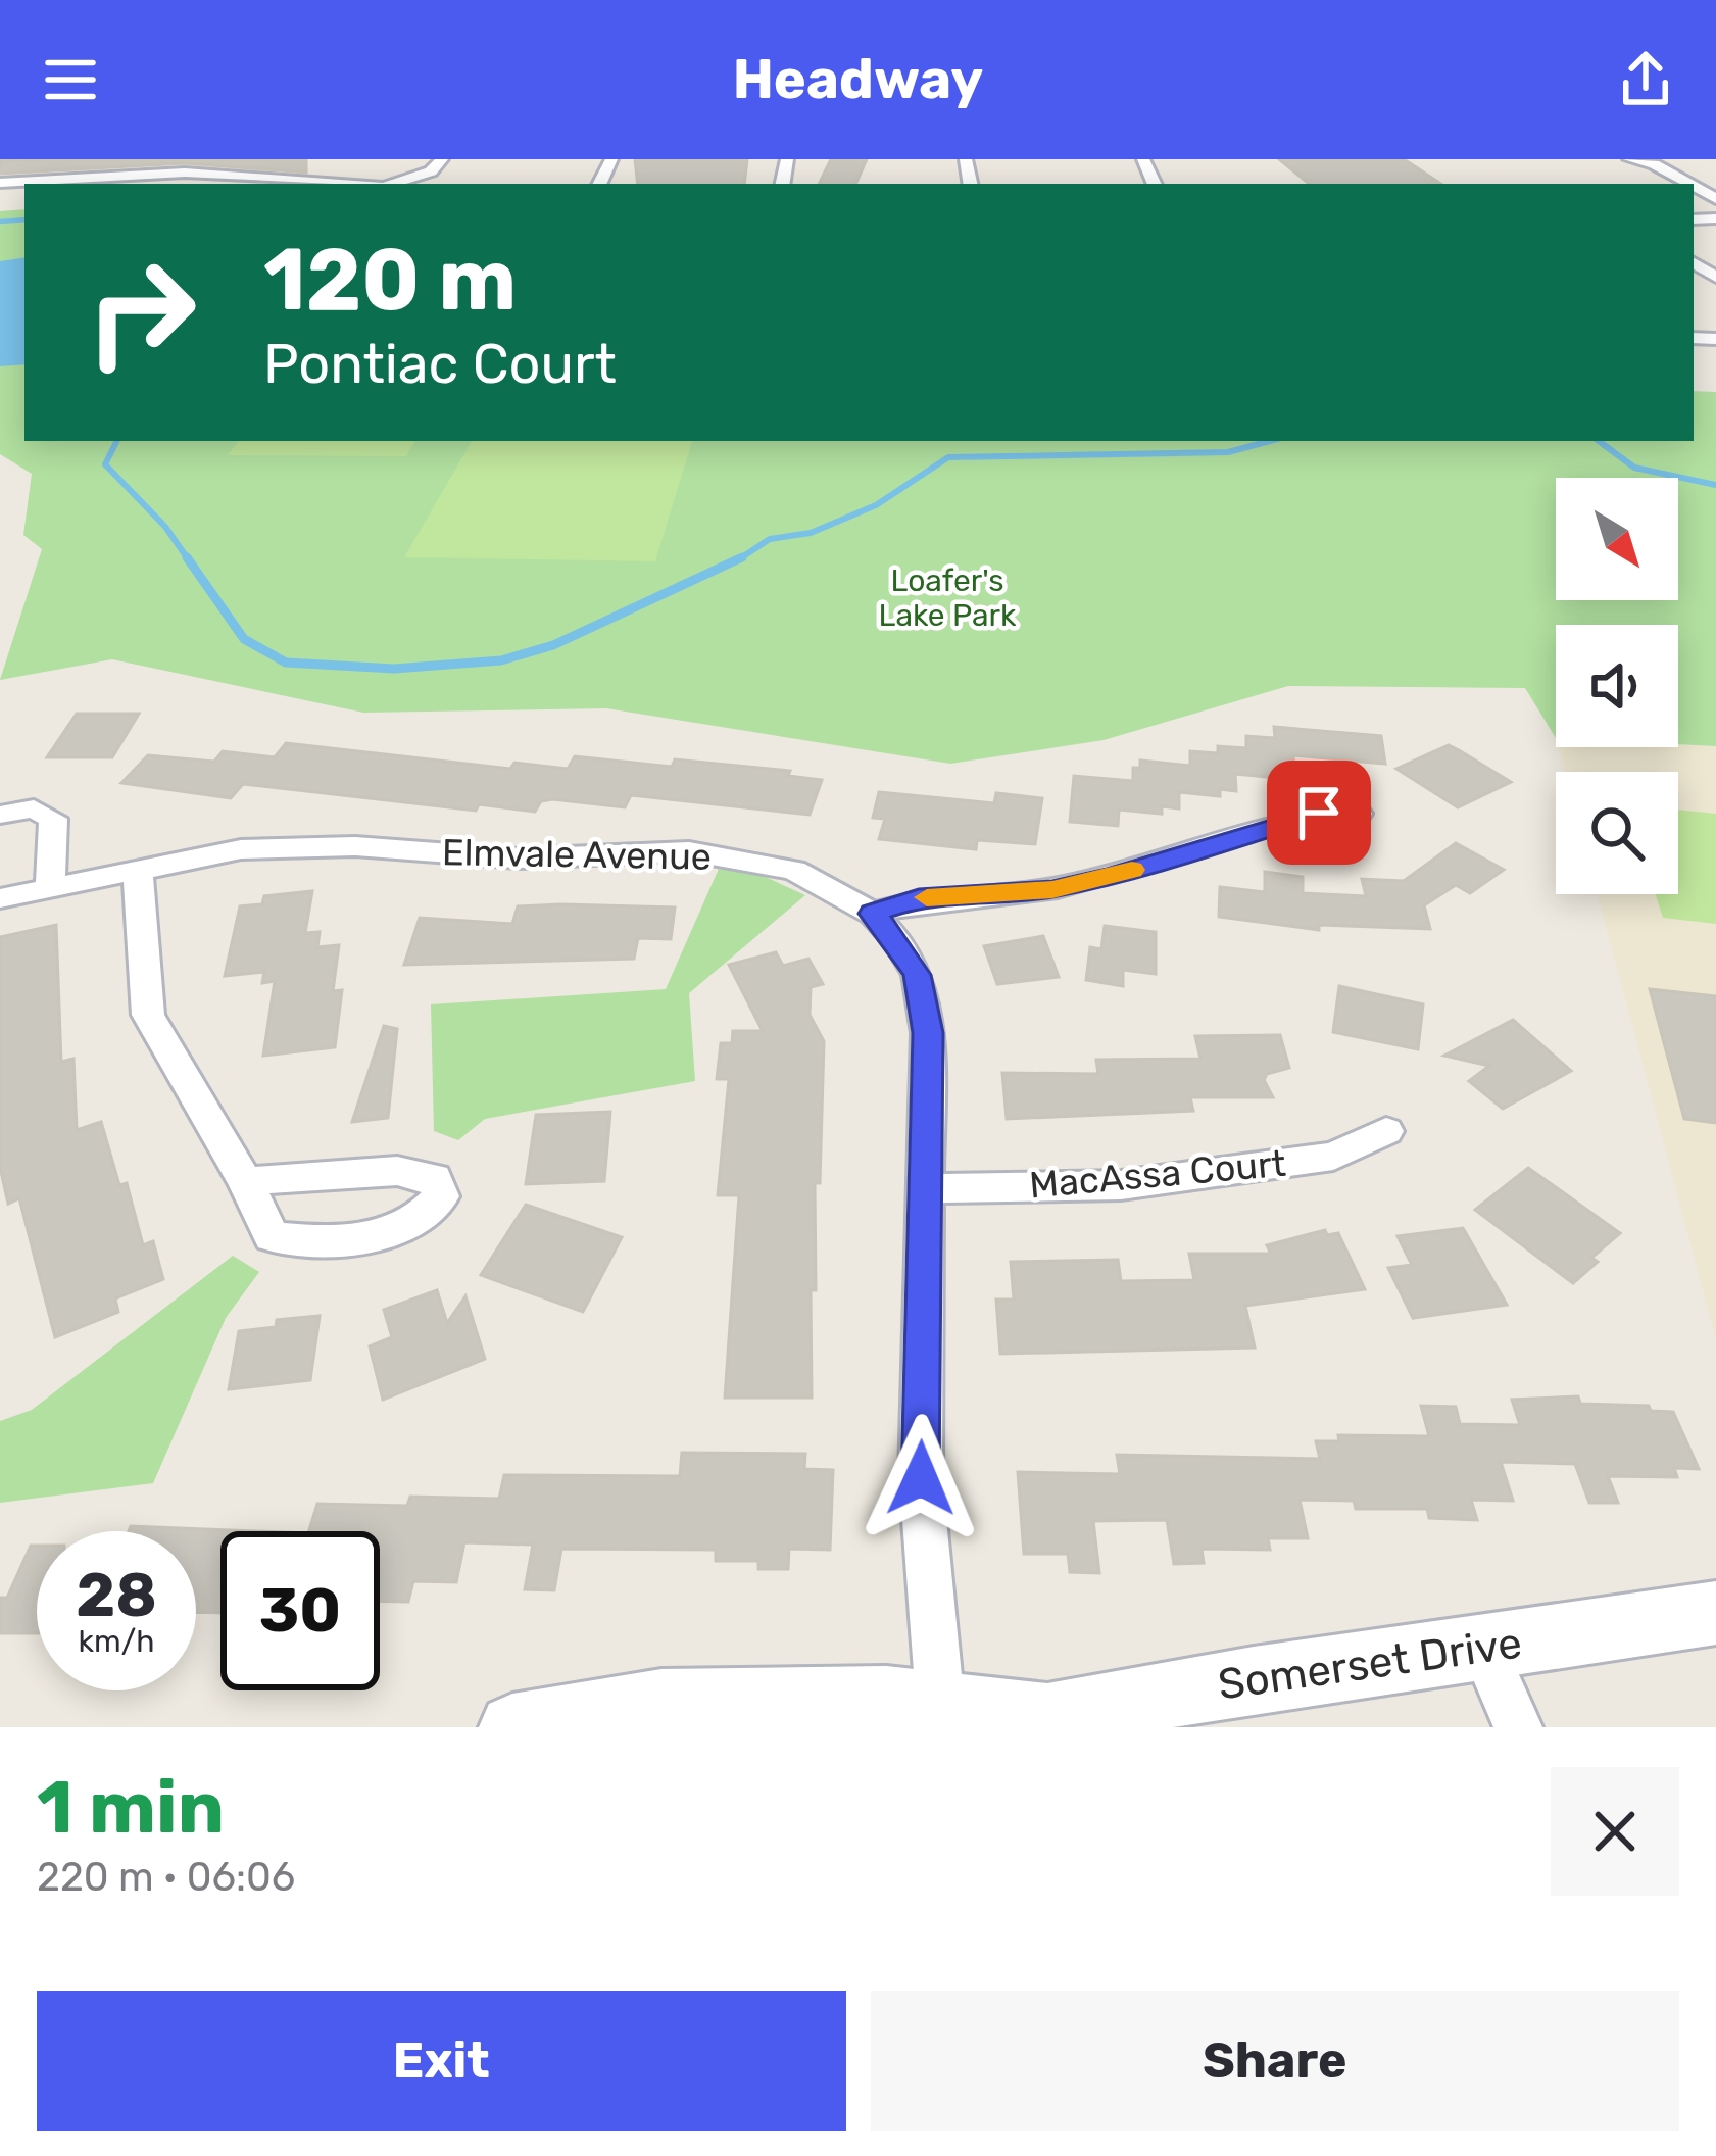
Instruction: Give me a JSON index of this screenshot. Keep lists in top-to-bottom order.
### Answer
{
  "streets": {
    "street": ["Elmvale Avenue", "MacAssa Court", "Somerset Drive"]
  },
  "crossings": [
    ["Elmvale Avenue", "MacAssa Court"],
    ["Elmvale Avenue", "Somerset Drive"]
  ],
  "parks": ["Loafer's Lake Park"],
  "north": "bottom right",
  "page": {
    "header": "Headway",
    "turn": ["120 m", "Pontiac Court"],
    "speed": "28 km/h",
    "limit": "30",
    "heading": ["1 min", "220 m · 06:06"],
    "buttons": ["Exit", "Share"]
  }
}
